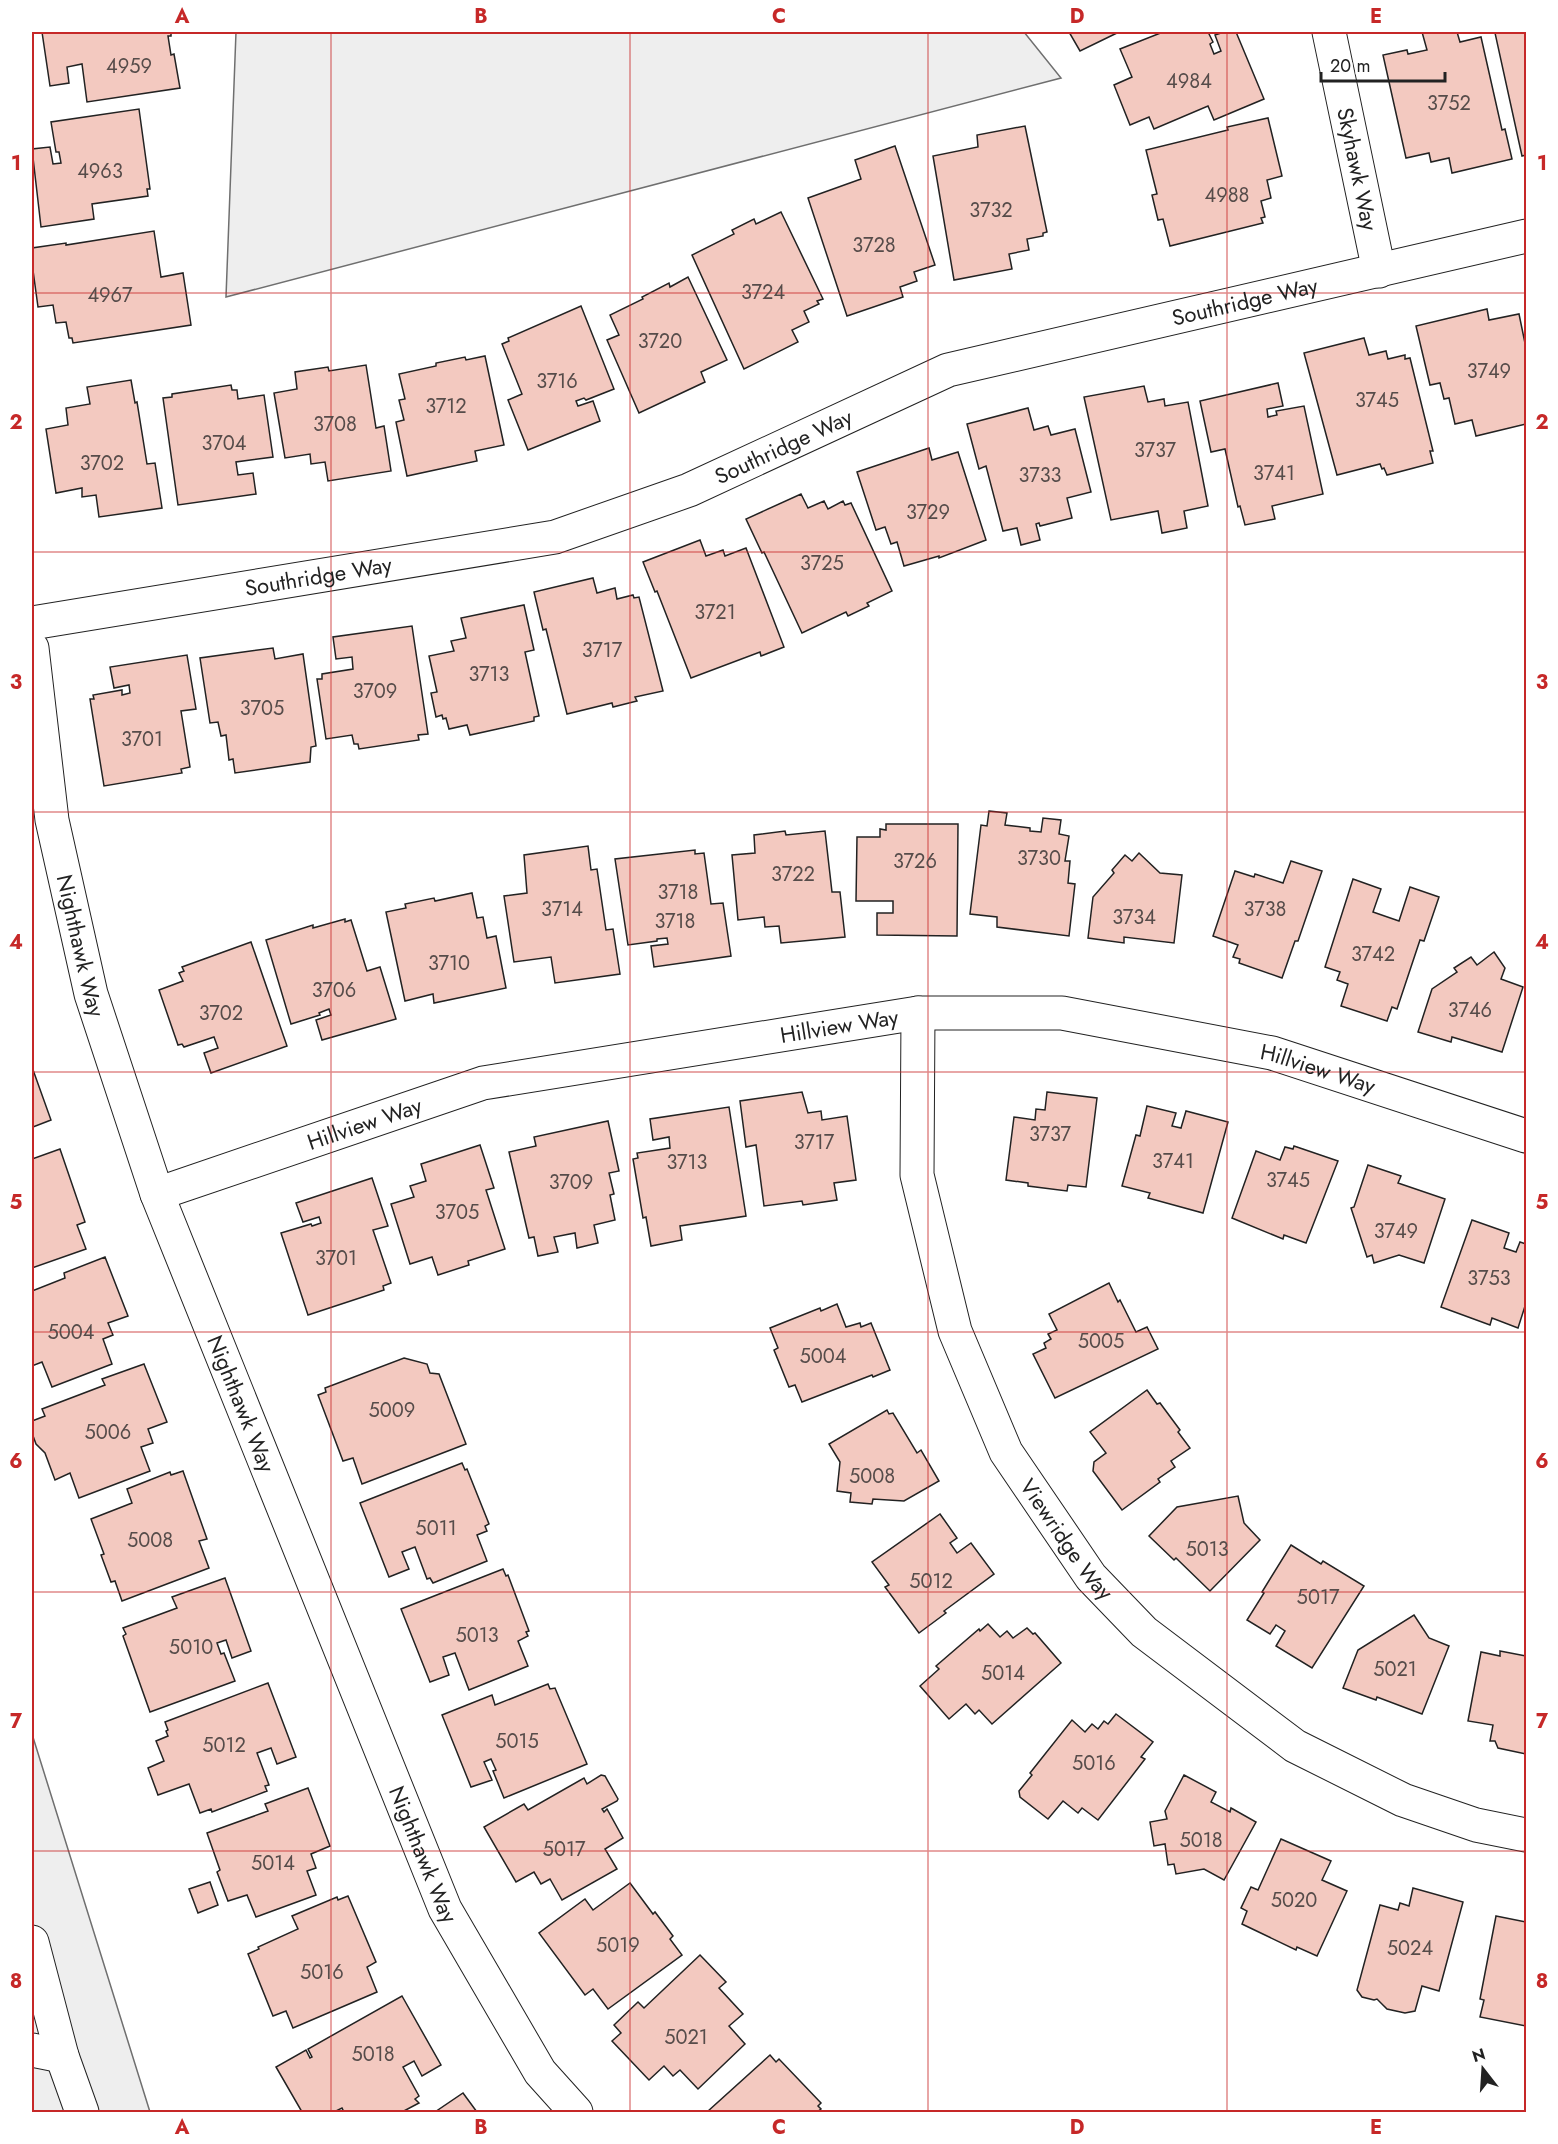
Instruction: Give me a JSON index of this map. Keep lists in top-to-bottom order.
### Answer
{
  "streets": {
    "street": [
      "Skyhawk Way",
      "Southridge Way",
      "Nighthawk Way",
      "Hillview Way",
      "Viewridge Way"
    ]
  },
  "crossings": [
    ["Skyhawk Way", "Southridge Way"],
    ["Nighthawk Way", "Hillview Way"],
    ["Hillview Way", "Viewridge Way"]
  ],
  "house_numbers": [
    "4959",
    "4984",
    "3752",
    "4963",
    "4988",
    "3732",
    "3728",
    "3724",
    "4967",
    "3720",
    "3749",
    "3716",
    "3745",
    "3712",
    "3708",
    "3704",
    "3737",
    "3702",
    "3741",
    "3733",
    "3729",
    "3725",
    "3721",
    "3717",
    "3713",
    "3709",
    "3705",
    "3701",
    "3730",
    "3726",
    "3722",
    "3718",
    "3714",
    "3738",
    "3734",
    "3718",
    "3742",
    "3710",
    "3706",
    "3746",
    "3702",
    "3737",
    "3717",
    "3741",
    "3713",
    "3745",
    "3709",
    "3705",
    "3749",
    "3701",
    "3753",
    "5004",
    "5005",
    "5004",
    "5009",
    "5006",
    "5008",
    "5011",
    "5008",
    "5013",
    "5012",
    "5017",
    "5013",
    "5010",
    "5021",
    "5014",
    "5015",
    "5012",
    "5016",
    "5018",
    "5017",
    "5014",
    "5020",
    "5019",
    "5024",
    "5016",
    "5021",
    "5018"
  ],
  "scale_bar": "20 m",
  "north": "top",
  "grid": {
    "columns": [
      "A",
      "B",
      "C",
      "D",
      "E"
    ],
    "rows": [
      "1",
      "2",
      "3",
      "4",
      "5",
      "6",
      "7",
      "8"
    ]
  }
}
